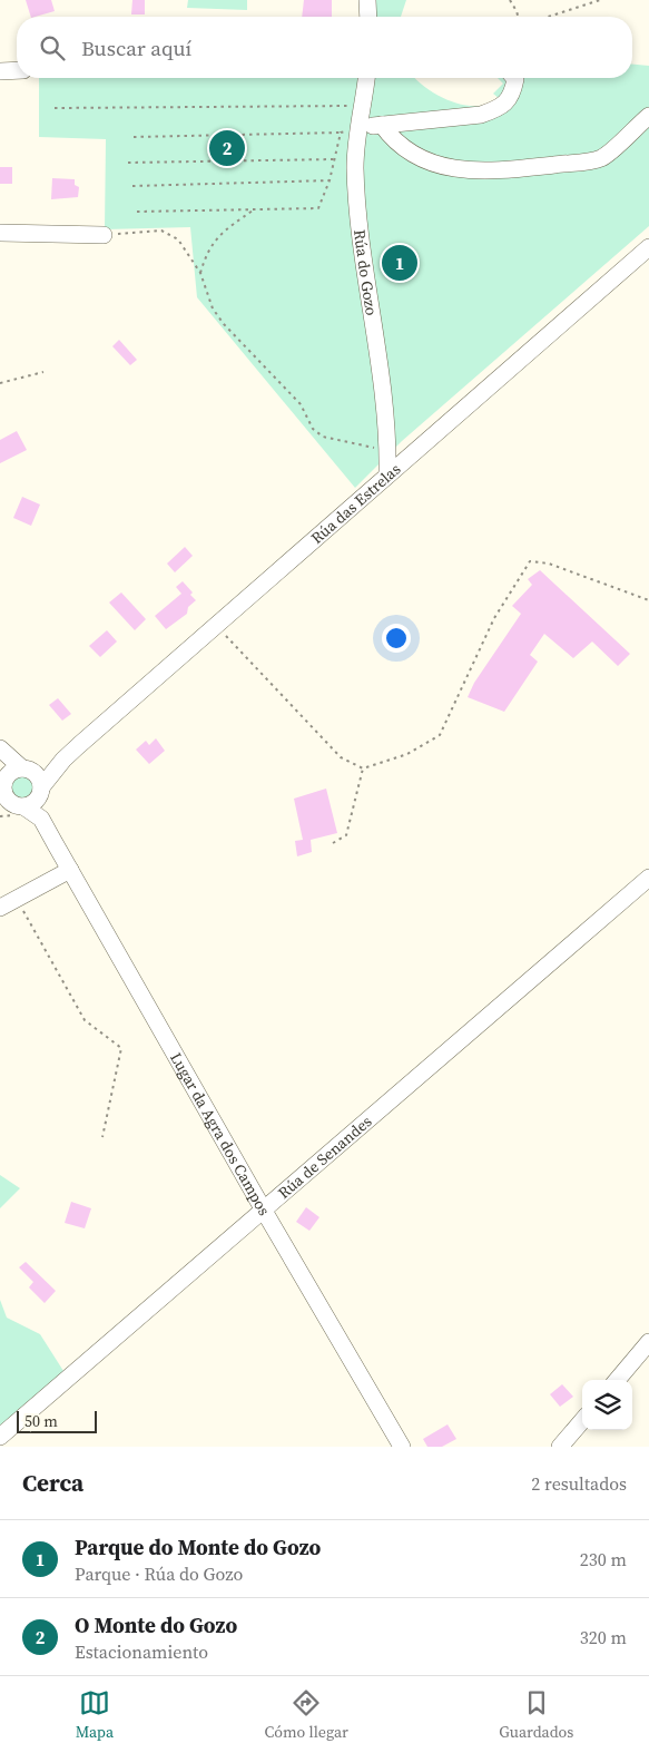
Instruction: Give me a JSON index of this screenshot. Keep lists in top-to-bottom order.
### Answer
{
  "streets": {
    "street": [
      "Rúa do Gozo",
      "Rúa das Estrelas",
      "Lugar da Agra dos Campos",
      "Rúa de Senandes"
    ]
  },
  "crossings": [
    ["Rúa do Gozo", "Rúa das Estrelas"],
    ["Rúa das Estrelas", "Lugar da Agra dos Campos"],
    ["Lugar da Agra dos Campos", "Rúa de Senandes"]
  ],
  "scale_bar": "50 m",
  "page": {
    "search": "Buscar aquí",
    "pins": ["2", "1"],
    "scale": "50 m",
    "heading": ["Cerca", "2 resultados"],
    "list": [
      {
        "mark": "1",
        "name": "Parque do Monte do Gozo",
        "note": "Parque · Rúa do Gozo",
        "value": "230 m"
      },
      {
        "mark": "2",
        "name": "O Monte do Gozo",
        "note": "Estacionamiento",
        "value": "320 m"
      }
    ],
    "nav": ["Mapa", "Cómo llegar", "Guardados"]
  }
}
